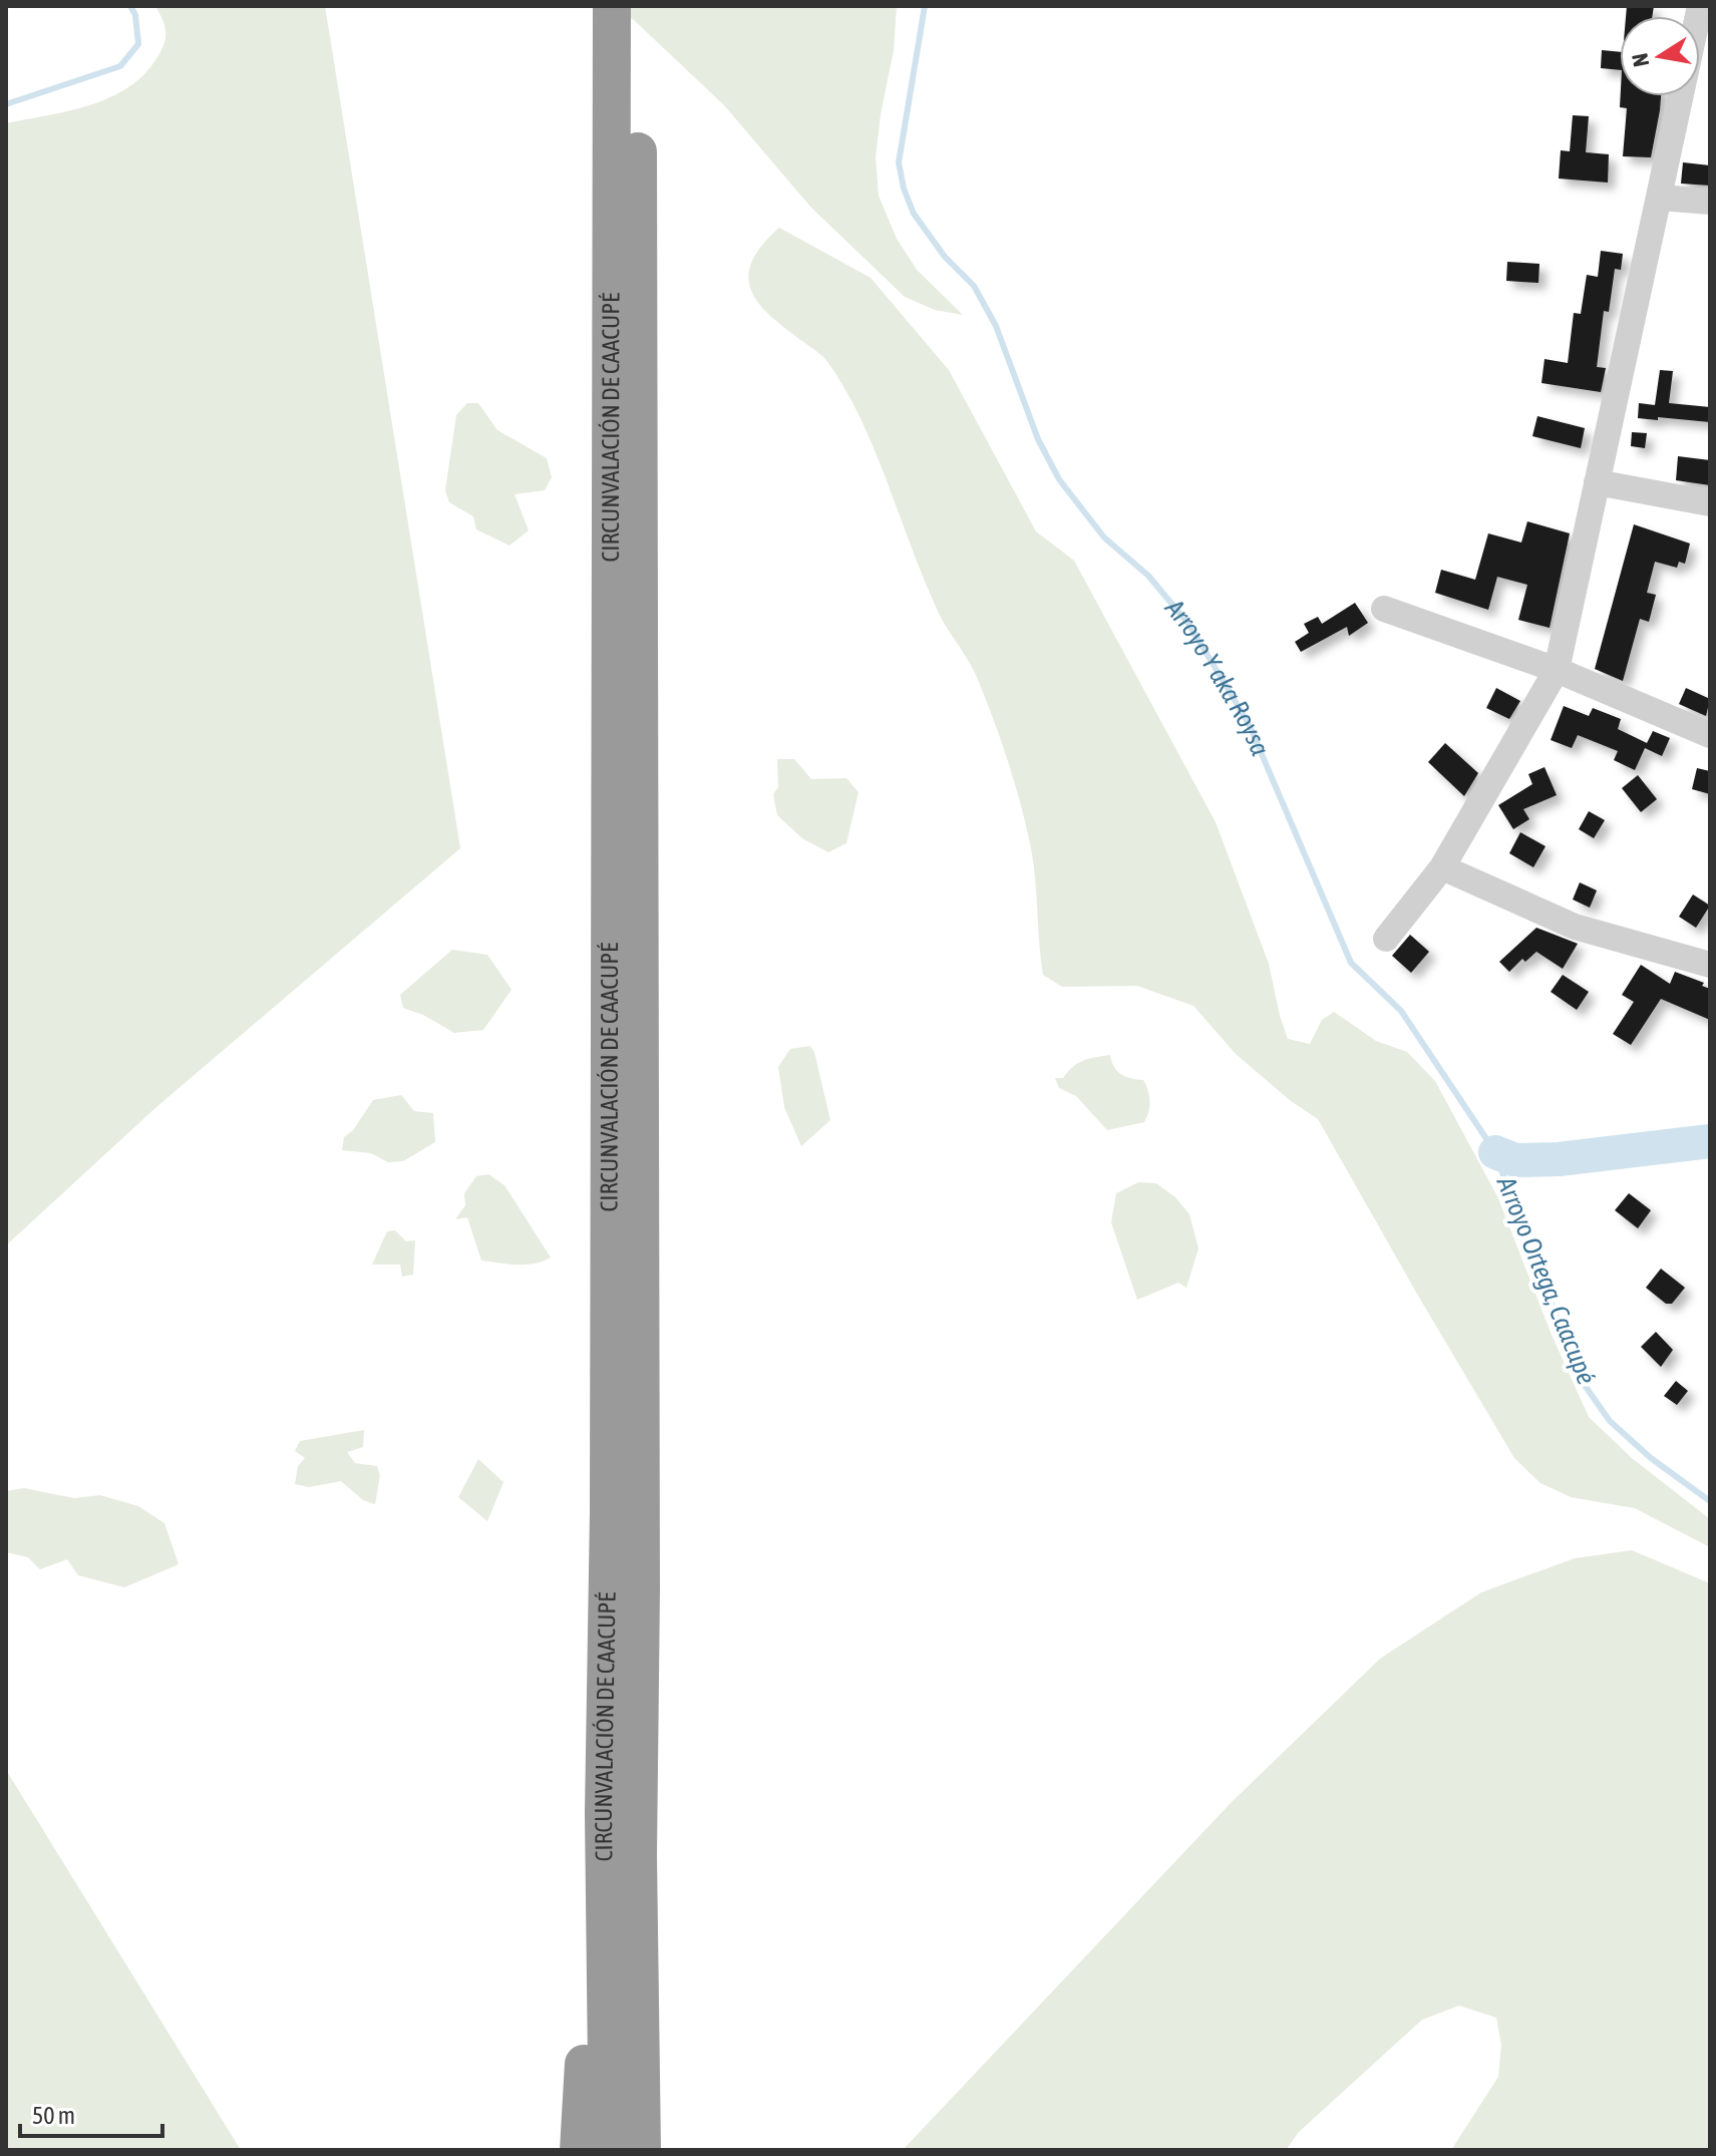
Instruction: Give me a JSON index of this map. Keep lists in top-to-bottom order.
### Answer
{
  "streets": {
    "highway": ["CIRCUNVALACIÓN DE CAACUPÉ"]
  },
  "water": ["Arroyo Y aka Roysa", "Arroyo Ortega, Caacupé"],
  "scale_bar": "50 m",
  "north": "left"
}
